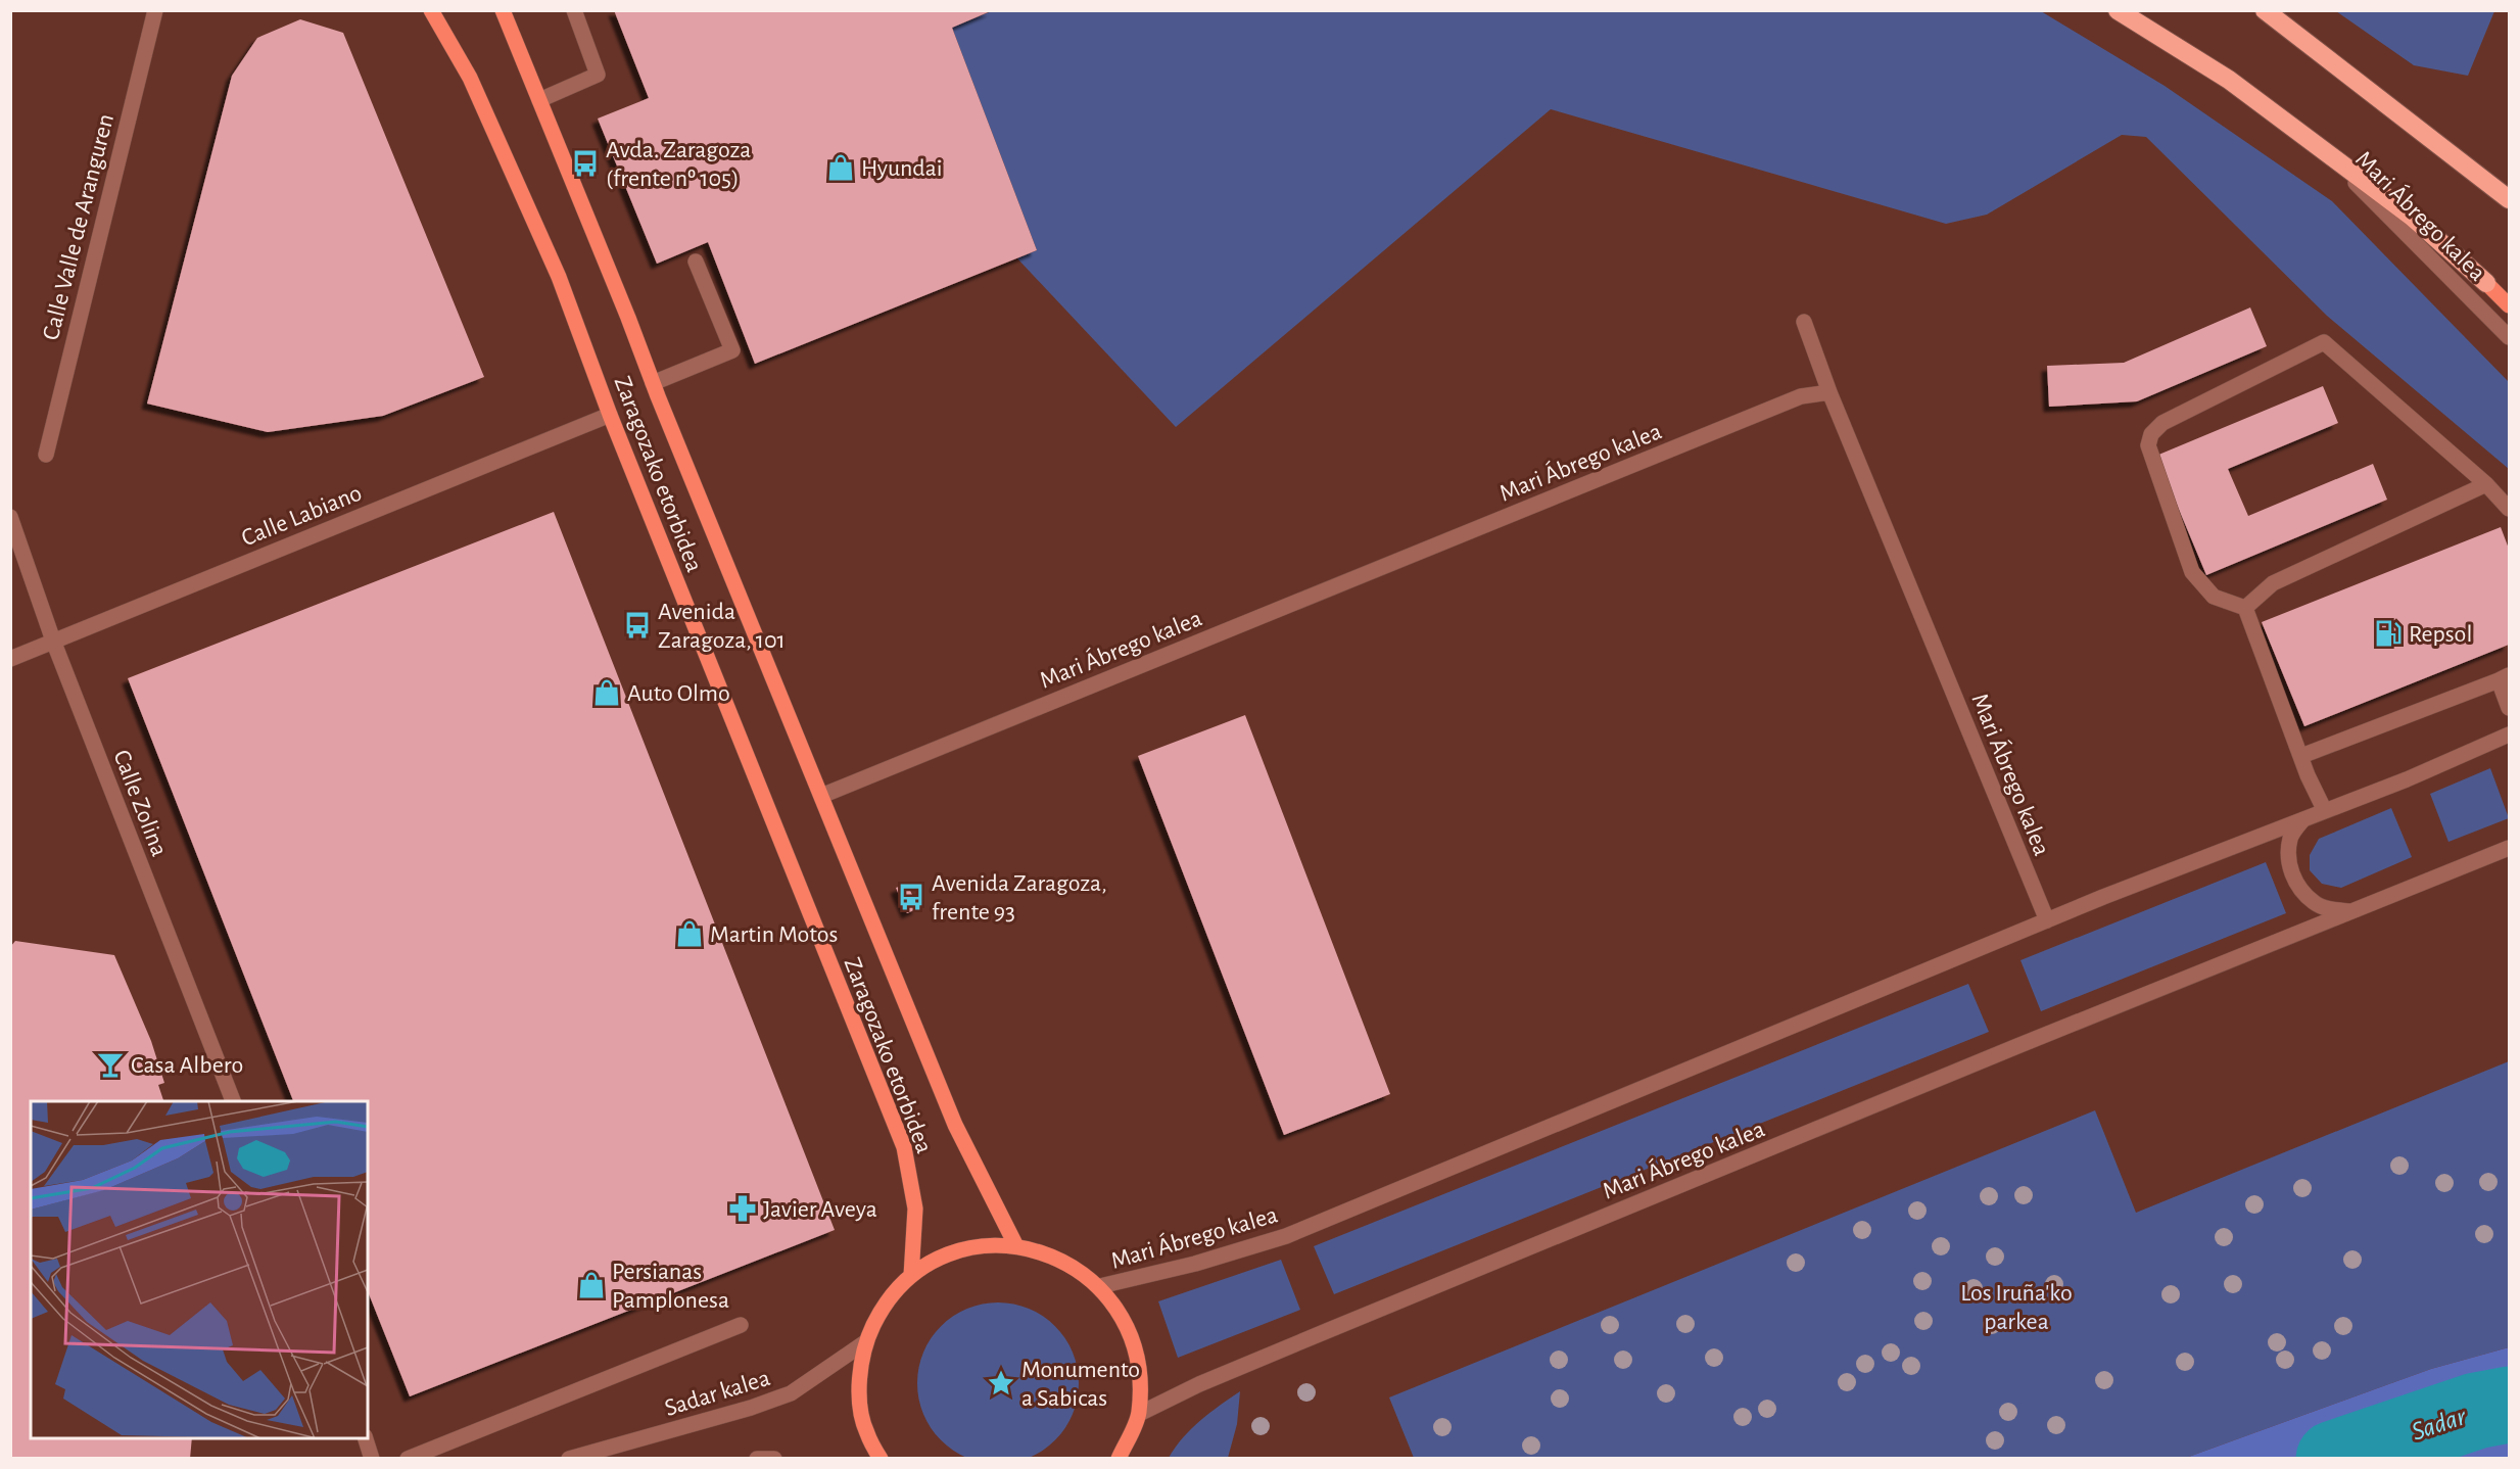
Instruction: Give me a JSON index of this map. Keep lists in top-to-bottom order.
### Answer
{
  "streets": {
    "main road": ["Zaragozako etorbidea"],
    "street": [
      "Mari Ábrego kalea",
      "Calle Valle de Aranguren",
      "Calle Labiano",
      "Calle Zolina",
      "Sadar kalea"
    ]
  },
  "crossings": [
    ["Mari Ábrego kalea", "Zaragozako etorbidea"],
    ["Zaragozako etorbidea", "Calle Labiano"],
    ["Calle Labiano", "Calle Zolina"]
  ],
  "water": ["Sadar"],
  "parks": ["Los Iruña'ko parkea"],
  "places": {
    "bus stop": ["Avda. Zaragoza (frente nº 105)", "Avenida Zaragoza, 101", "Avenida Zaragoza, frente 93"],
    "shop": [
      "Hyundai",
      "Auto Olmo",
      "Martin Motos",
      "Persianas Pamplonesa"
    ],
    "fuel station": ["Repsol"],
    "bar": ["Casa Albero"],
    "pharmacy": ["Javier Aveya"],
    "place": ["Monumento a Sabicas"]
  }
}
